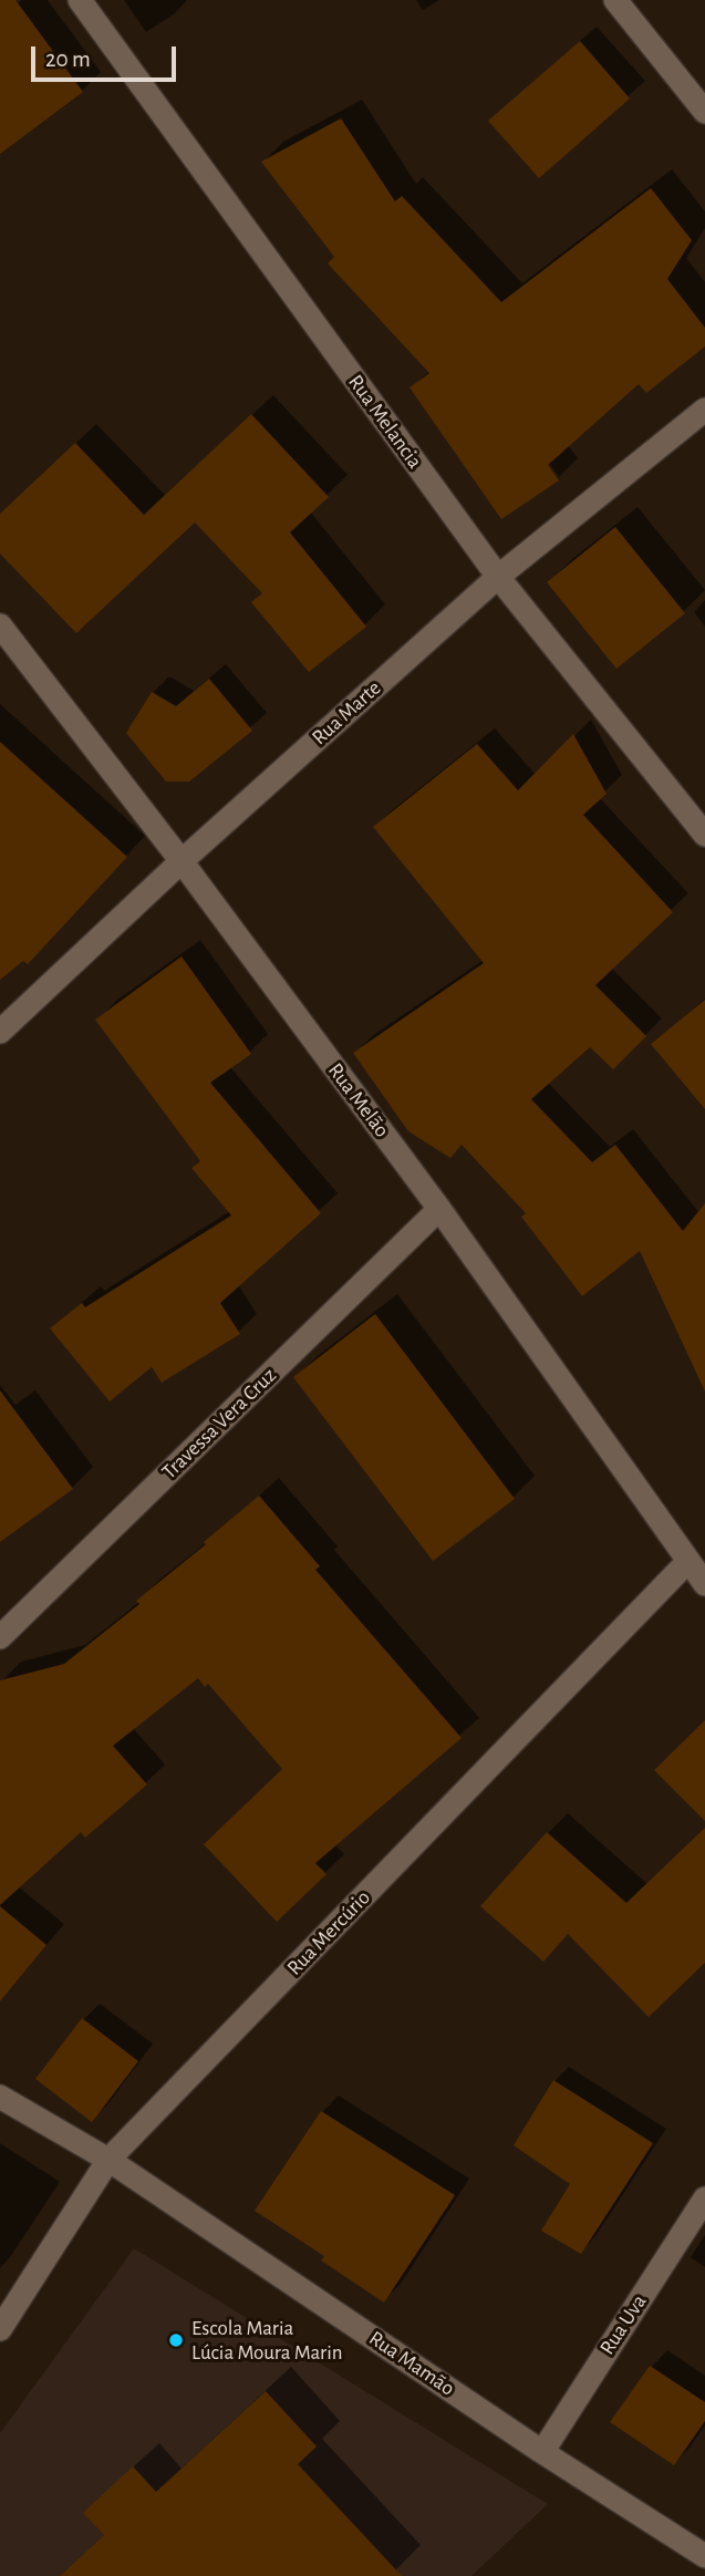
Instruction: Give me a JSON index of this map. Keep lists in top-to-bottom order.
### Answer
{
  "streets": {
    "street": [
      "Rua Melancia",
      "Rua Marte",
      "Rua Melão",
      "Travessa Vera Cruz",
      "Rua Mercúrio",
      "Rua Uva",
      "Rua Mamão"
    ]
  },
  "crossings": [
    ["Rua Melancia", "Rua Marte"],
    ["Rua Marte", "Rua Melão"],
    ["Rua Melão", "Travessa Vera Cruz"],
    ["Rua Melão", "Rua Mercúrio"],
    ["Rua Mercúrio", "Rua Mamão"],
    ["Rua Uva", "Rua Mamão"]
  ],
  "places": ["Escola Maria Lúcia Moura Marin"],
  "scale_bar": "20 m"
}
